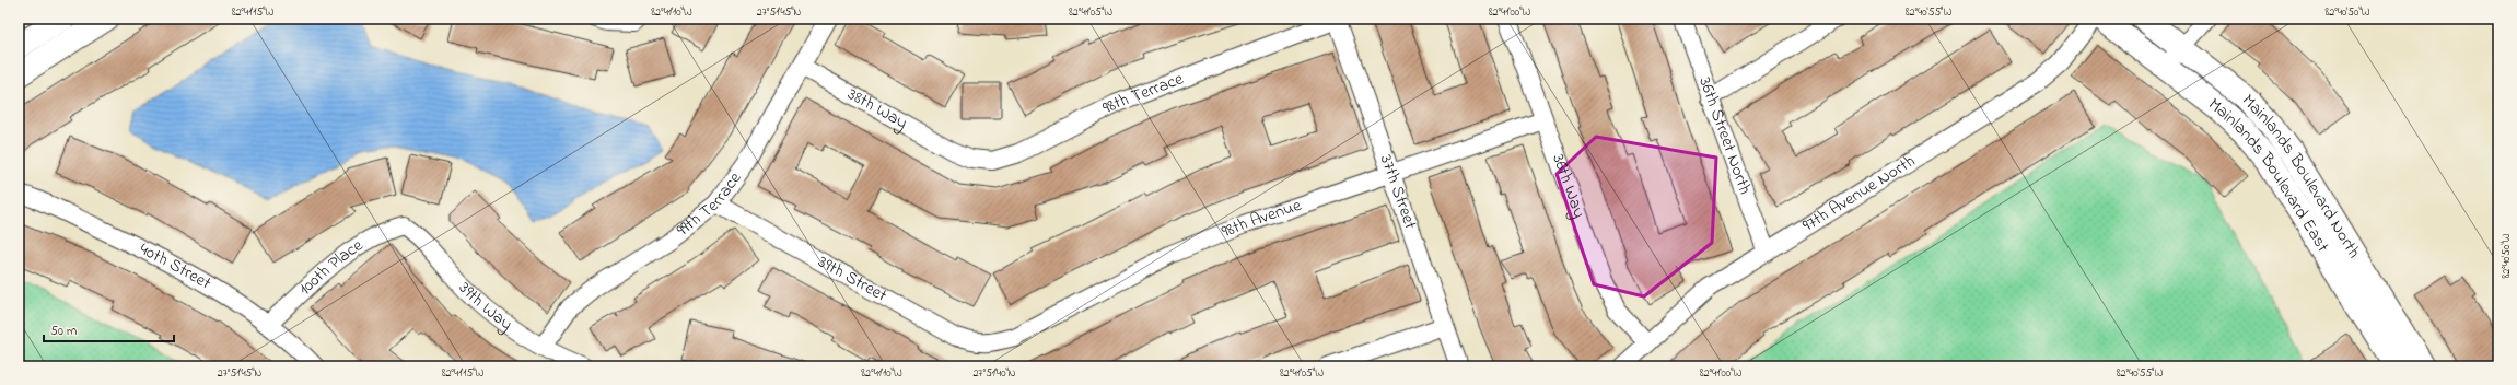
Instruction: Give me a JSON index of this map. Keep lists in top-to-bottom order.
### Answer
{
  "streets": {
    "street": [
      "98th Terrace",
      "38th Way",
      "36th Street North",
      "Mainlands Boulevard East",
      "Mainlands Boulevard North",
      "36th Way",
      "37th Street",
      "97th Avenue North",
      "99th Terrace",
      "98th Avenue",
      "40th Street",
      "100th Place",
      "39th Street",
      "39th Way"
    ]
  },
  "crossings": [
    ["98th Terrace", "38th Way"],
    ["98th Terrace", "37th Street"],
    ["38th Way", "99th Terrace"],
    ["36th Street North", "97th Avenue North"],
    ["36th Way", "97th Avenue North"],
    ["36th Way", "98th Avenue"],
    ["37th Street", "98th Avenue"],
    ["99th Terrace", "39th Street"],
    ["99th Terrace", "39th Way"],
    ["98th Avenue", "39th Street"],
    ["40th Street", "100th Place"],
    ["100th Place", "39th Way"]
  ],
  "scale_bar": "50 m",
  "coordinates": [
    "82°41'15\"W",
    "82°41'10\"W",
    "27°51'45\"N",
    "82°41'05\"W",
    "82°41'00\"W",
    "82°40'55\"W",
    "82°40'50\"W",
    "27°51'40\"N"
  ]
}
